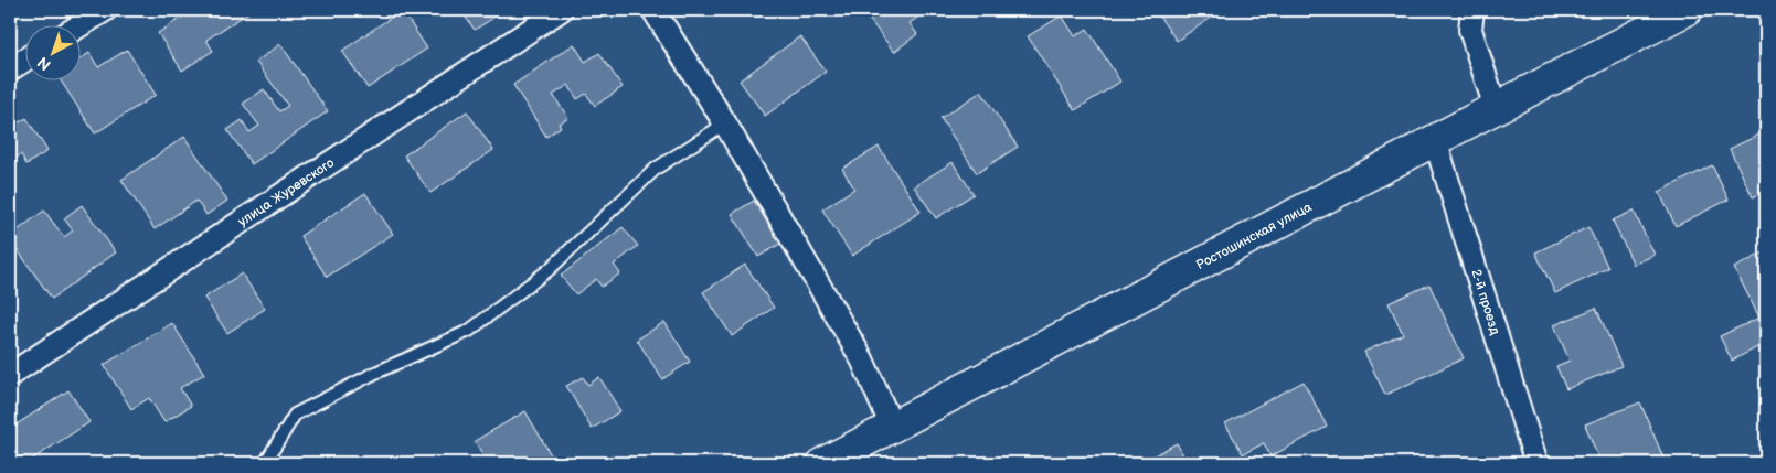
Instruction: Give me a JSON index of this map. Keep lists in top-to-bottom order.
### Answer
{
  "streets": {
    "main road": ["Ростошинская улица"],
    "street": ["улица Журевского", "2-й проезд"]
  },
  "crossings": [
    ["Ростошинская улица", "2-й проезд"]
  ],
  "north": "bottom left"
}
